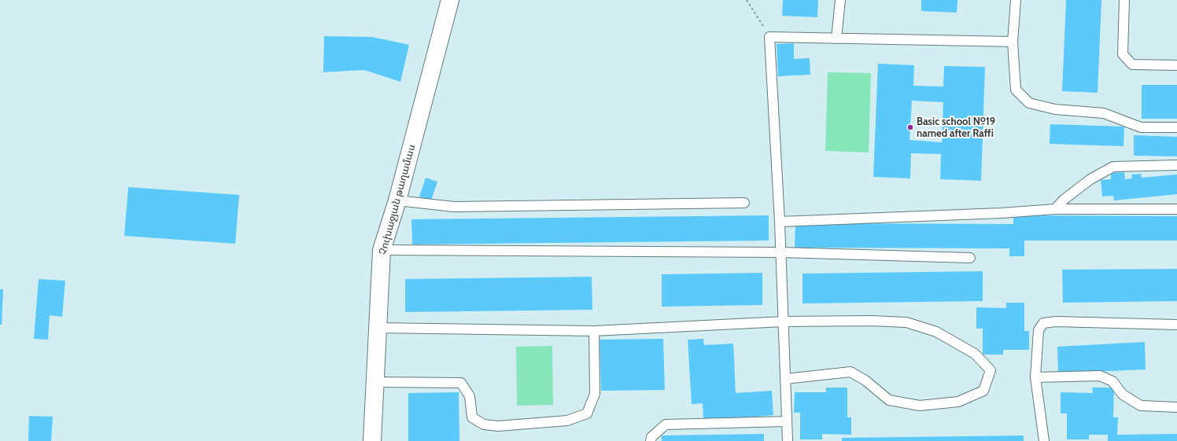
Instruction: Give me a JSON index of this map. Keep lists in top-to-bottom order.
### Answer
{
  "streets": {
    "street": ["Չուխաջյան թաղամաս"]
  },
  "places": ["Basic school №19 named after Raffi"]
}
